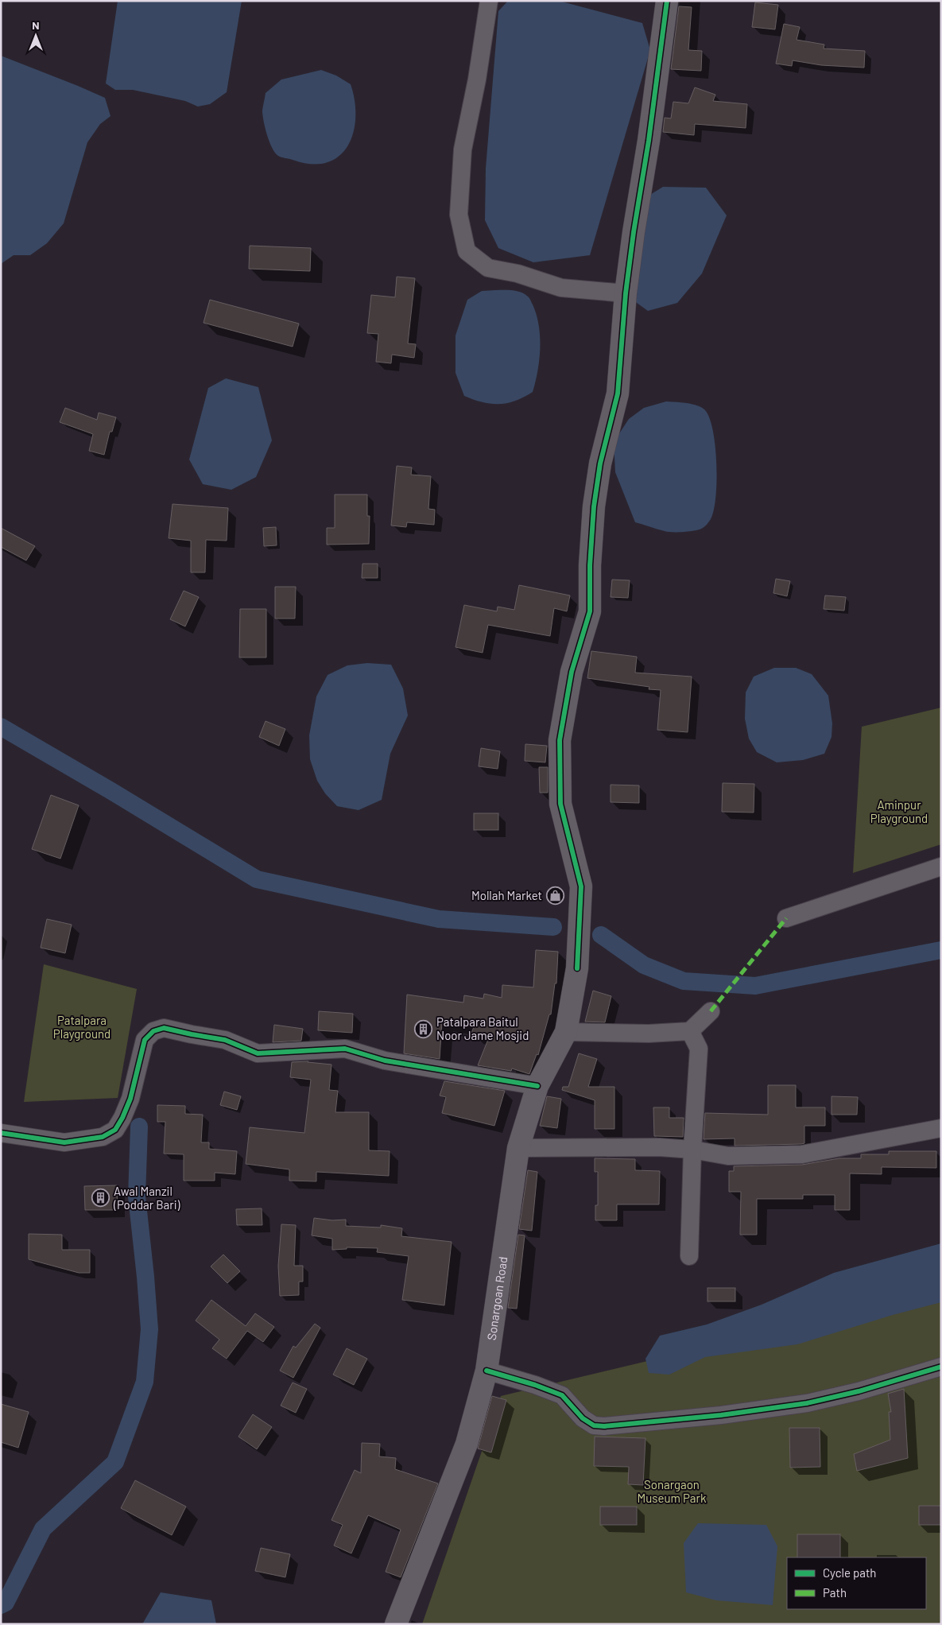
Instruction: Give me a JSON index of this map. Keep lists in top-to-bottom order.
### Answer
{
  "streets": {
    "street": ["Sonargoan Road"]
  },
  "parks": ["Aminpur Playground", "Patalpara Playground", "Sonargaon Museum Park"],
  "places": {
    "shop": ["Mollah Market"],
    "building": ["Patalpara Baitul Noor Jame Mosjid", "Awal Manzil (Poddar Bari)"]
  },
  "legend": ["Cycle path", "Path"],
  "north": "top"
}
